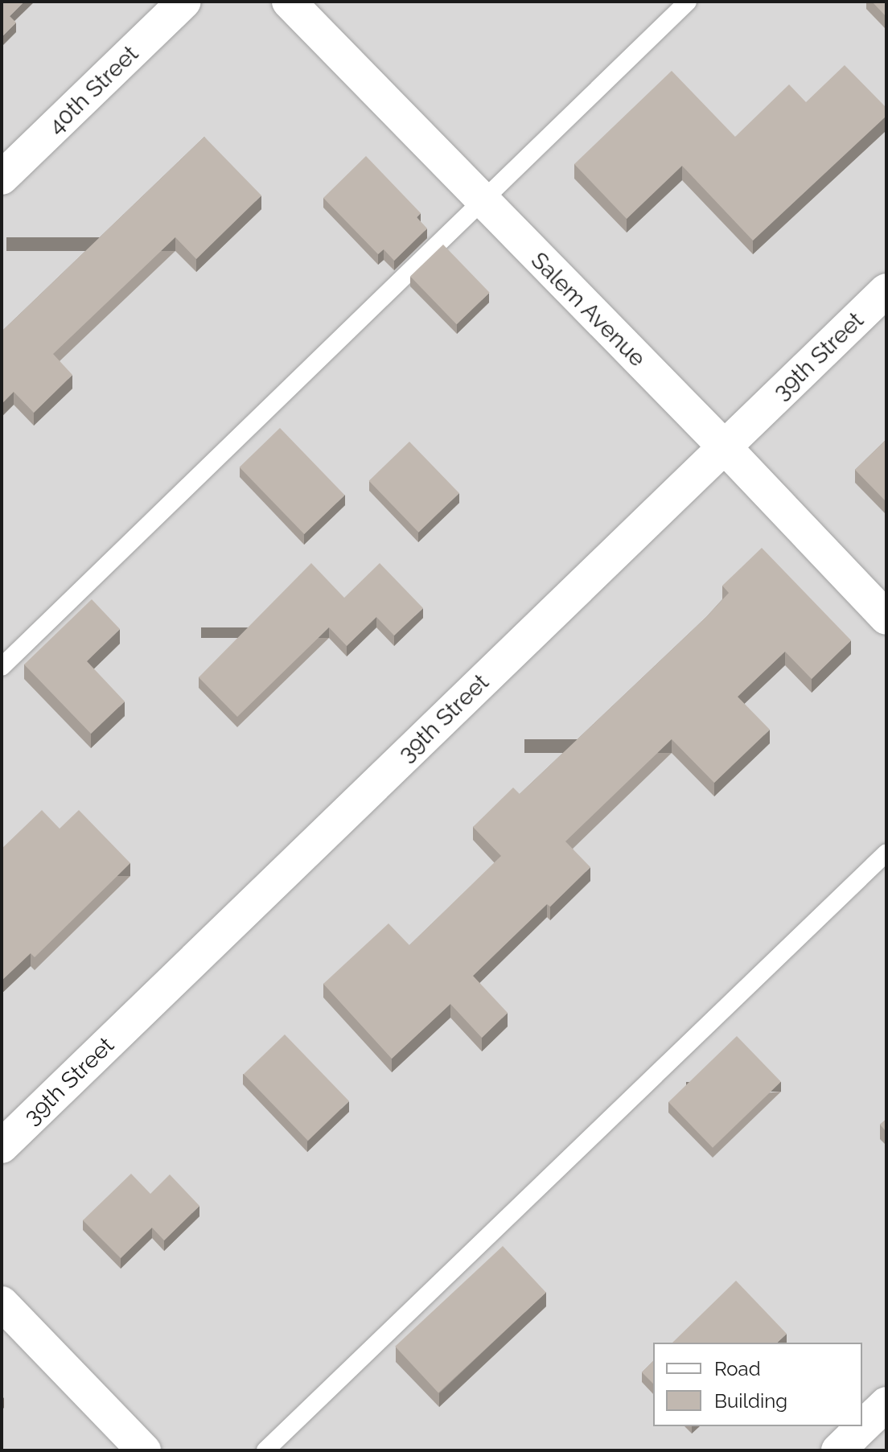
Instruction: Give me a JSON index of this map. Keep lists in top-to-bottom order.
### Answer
{
  "streets": {
    "street": ["40th Street", "Salem Avenue", "39th Street"]
  },
  "crossings": [
    ["Salem Avenue", "39th Street"]
  ],
  "legend": ["Road", "Building"]
}
